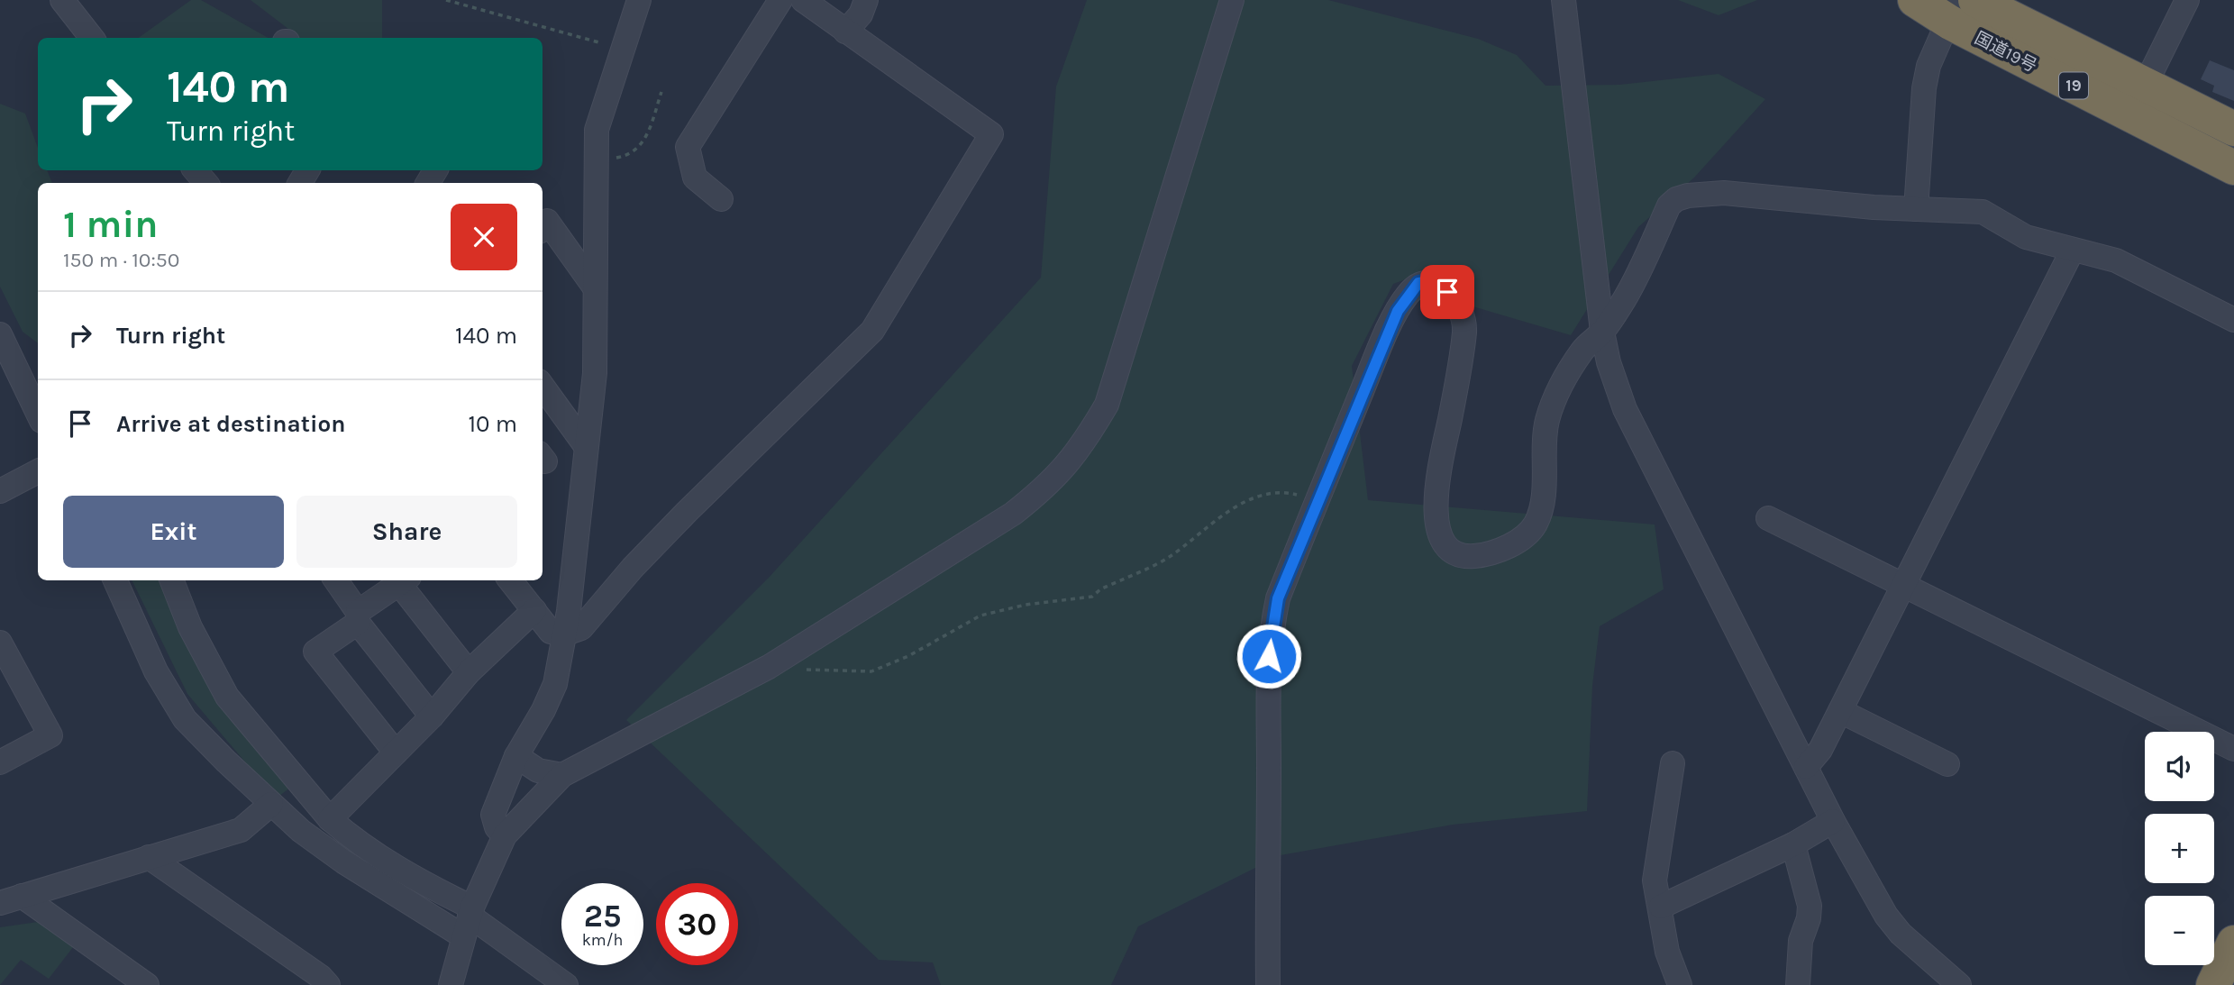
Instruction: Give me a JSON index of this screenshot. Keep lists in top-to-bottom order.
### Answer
{
  "streets": {
    "highway": ["国道19号", "19"]
  },
  "page": {
    "turn": ["140 m", "Turn right"],
    "heading": ["1 min", "150 m · 10:50"],
    "list": [
      {
        "name": "Turn right",
        "value": "140 m"
      },
      {
        "name": "Arrive at destination",
        "value": "10 m"
      }
    ],
    "buttons": ["Exit", "Share"],
    "map_buttons": ["+", "−"],
    "speed": "25 km/h",
    "limit": "30"
  }
}
